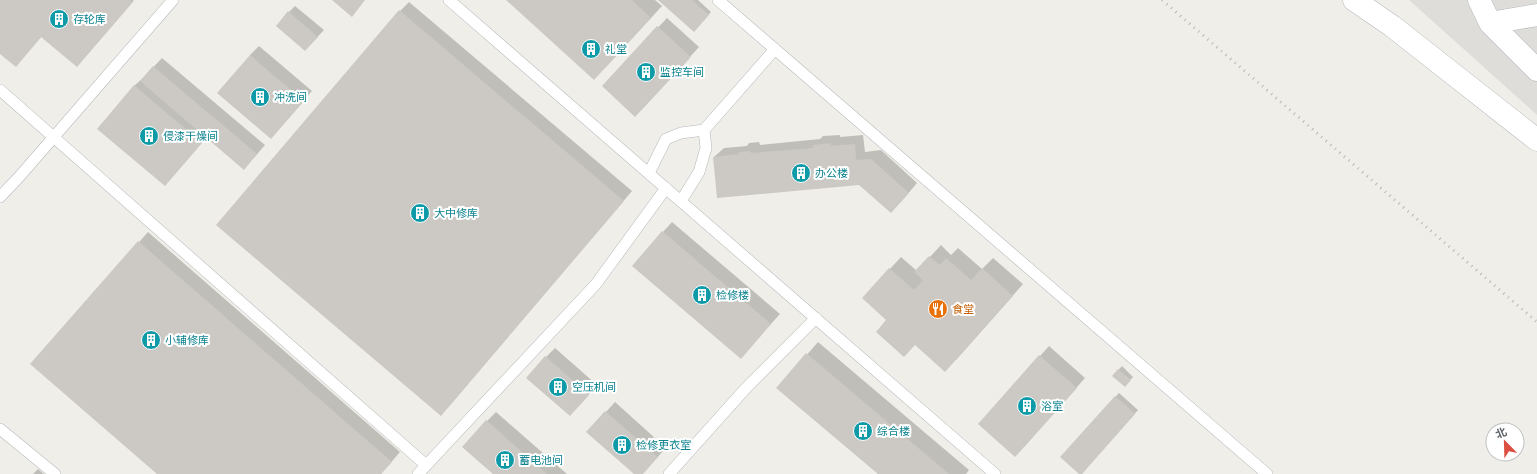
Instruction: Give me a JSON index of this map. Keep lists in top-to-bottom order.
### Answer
{
  "places": {
    "building": [
      "存轮库",
      "礼堂",
      "监控车间",
      "冲洗间",
      "侵漆干燥间",
      "办公楼",
      "大中修库",
      "检修楼",
      "小辅修库",
      "空压机间",
      "浴室",
      "综合楼",
      "检修更衣室",
      "蓄电池间"
    ],
    "restaurant": ["食堂"]
  },
  "north": "top left"
}
